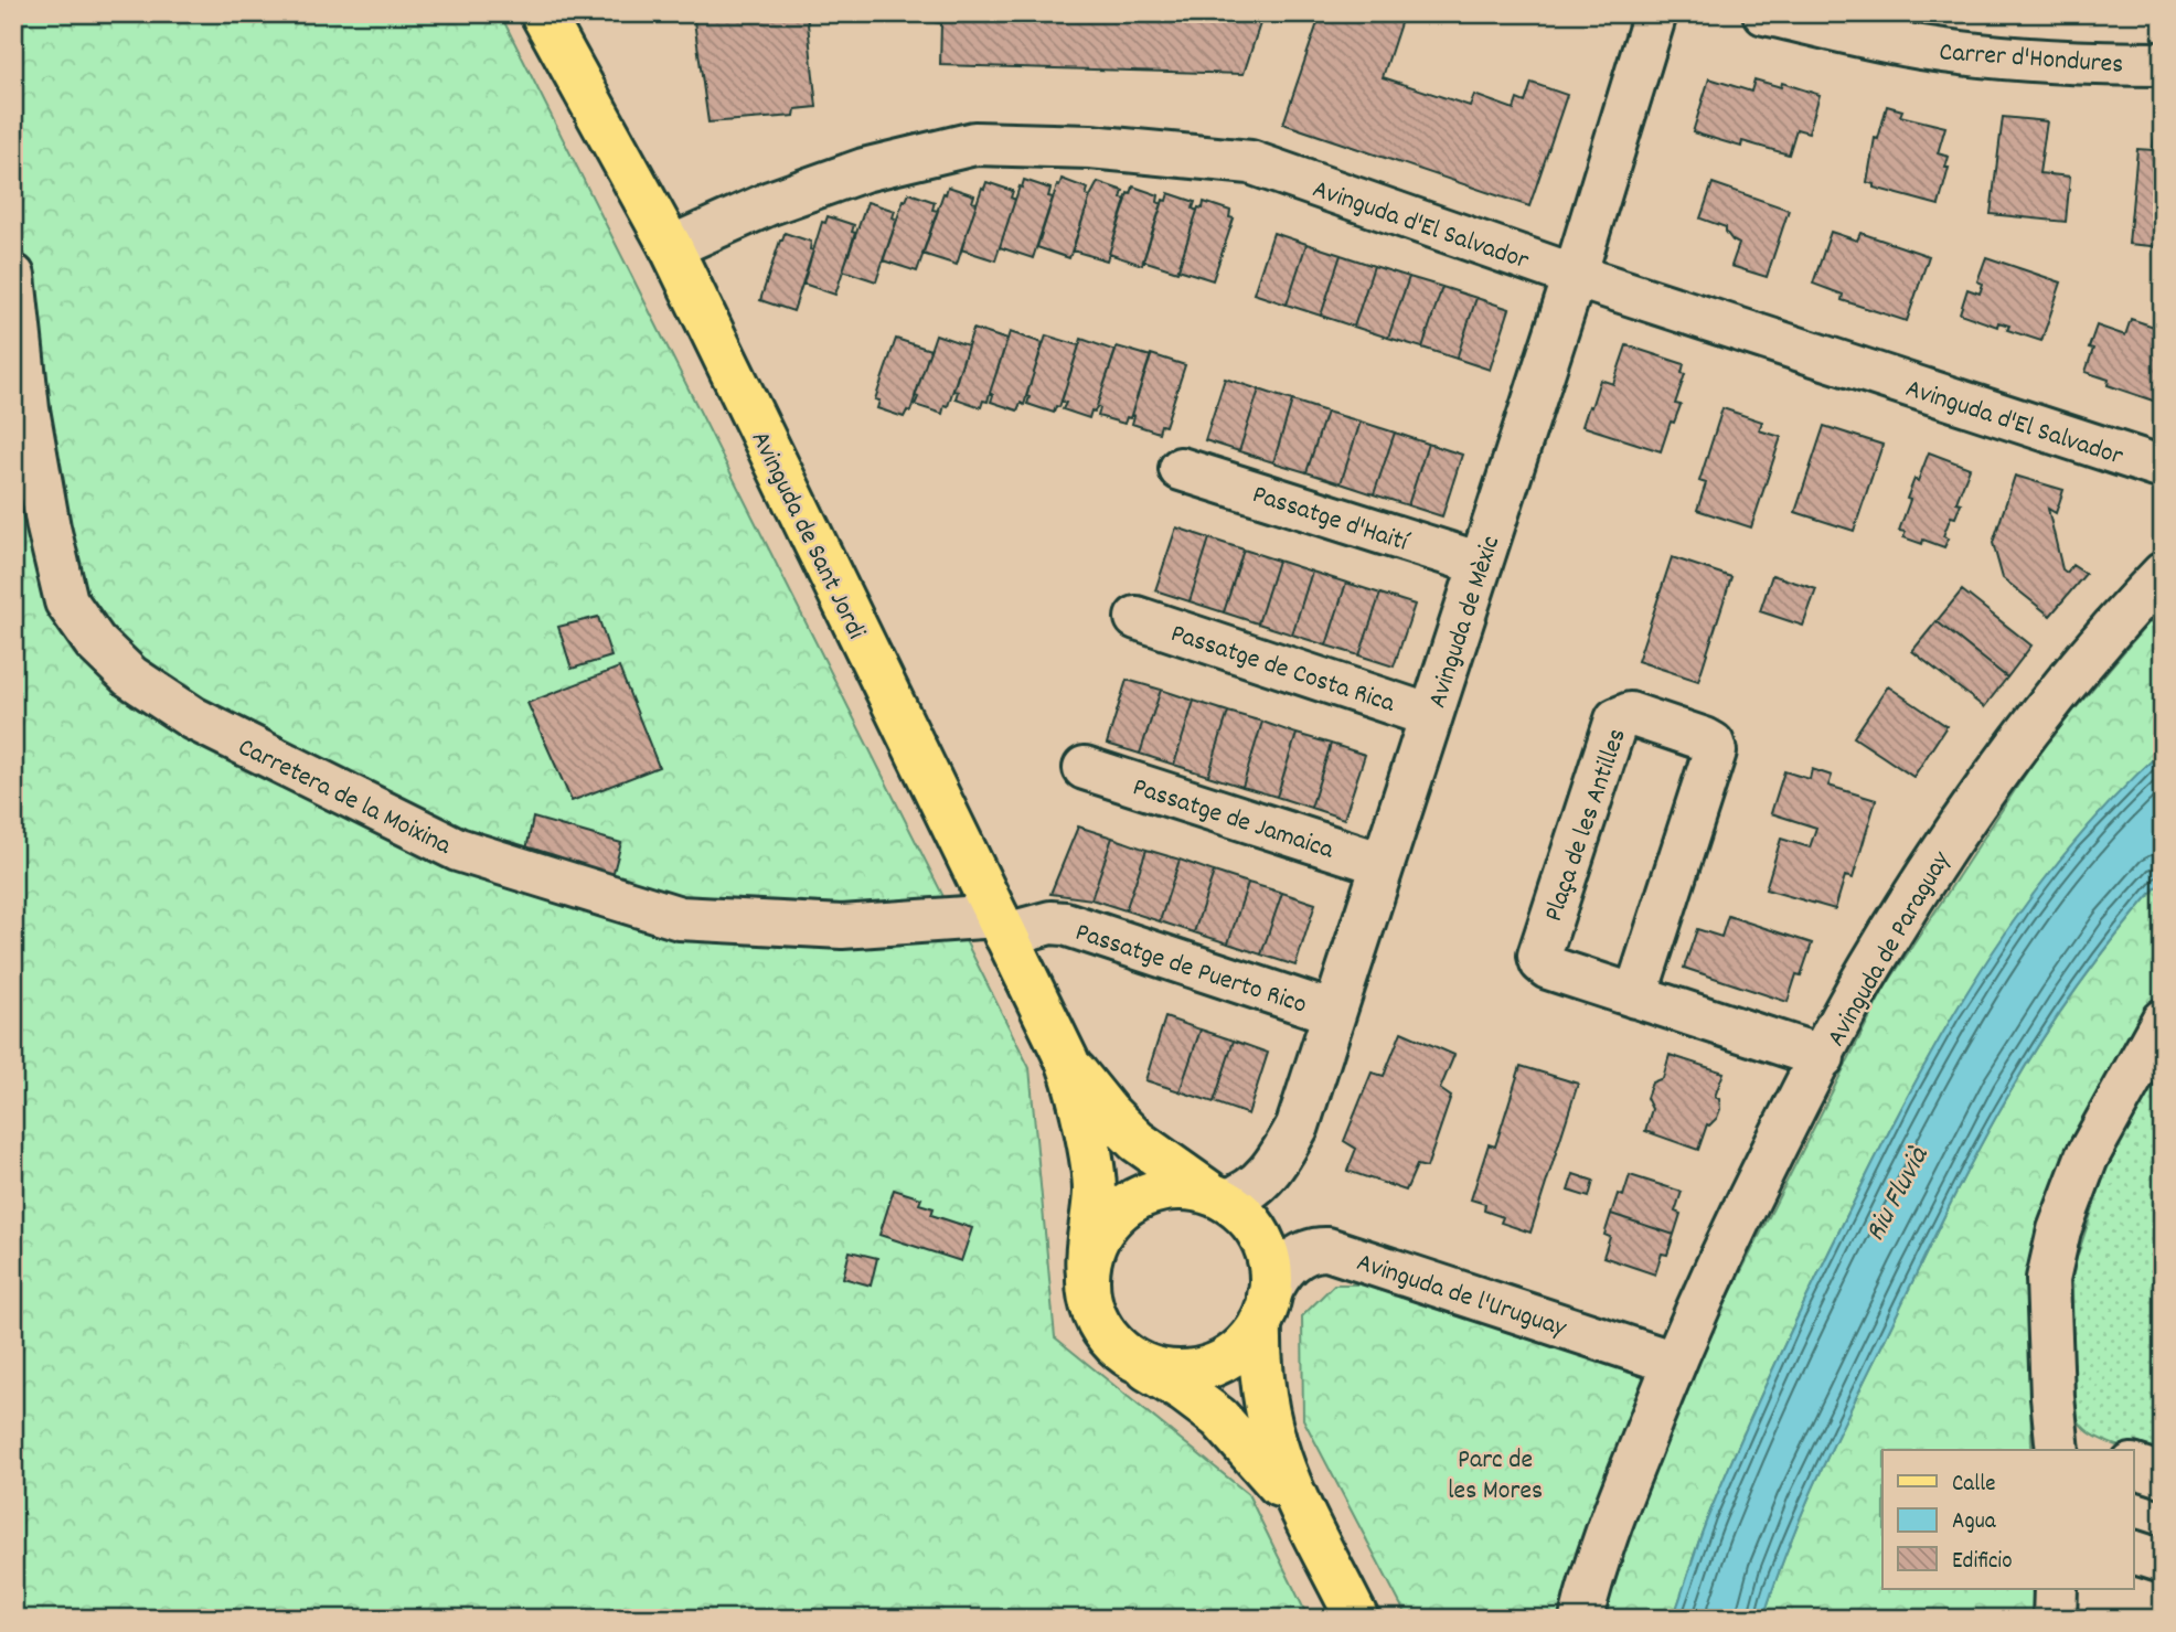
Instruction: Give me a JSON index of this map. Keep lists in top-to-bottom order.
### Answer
{
  "streets": {
    "main road": ["Avinguda de Sant Jordi"],
    "street": [
      "Carrer d'Hondures",
      "Avinguda d'El Salvador",
      "Passatge d'Haití",
      "Avinguda de Mèxic",
      "Passatge de Costa Rica",
      "Carretera de la Moixina",
      "Passatge de Jamaica",
      "Plaça de les Antilles",
      "Avinguda de Paraguay",
      "Passatge de Puerto Rico",
      "Avinguda de l'Uruguay"
    ]
  },
  "crossings": [
    ["Avinguda d'El Salvador", "Avinguda de Sant Jordi"],
    ["Avinguda d'El Salvador", "Avinguda de Mèxic"],
    ["Passatge d'Haití", "Avinguda de Mèxic"],
    ["Avinguda de Sant Jordi", "Avinguda de Mèxic"],
    ["Avinguda de Sant Jordi", "Carretera de la Moixina"],
    ["Avinguda de Sant Jordi", "Passatge de Puerto Rico"],
    ["Avinguda de Sant Jordi", "Avinguda de l'Uruguay"],
    ["Avinguda de Mèxic", "Passatge de Costa Rica"],
    ["Avinguda de Mèxic", "Passatge de Jamaica"],
    ["Avinguda de Mèxic", "Passatge de Puerto Rico"],
    ["Avinguda de Mèxic", "Avinguda de l'Uruguay"],
    ["Carretera de la Moixina", "Passatge de Puerto Rico"],
    ["Avinguda de Paraguay", "Avinguda de l'Uruguay"]
  ],
  "water": ["Riu Fluvià"],
  "parks": ["Parc de les Mores"],
  "legend": ["Calle", "Agua", "Edificio"]
}
